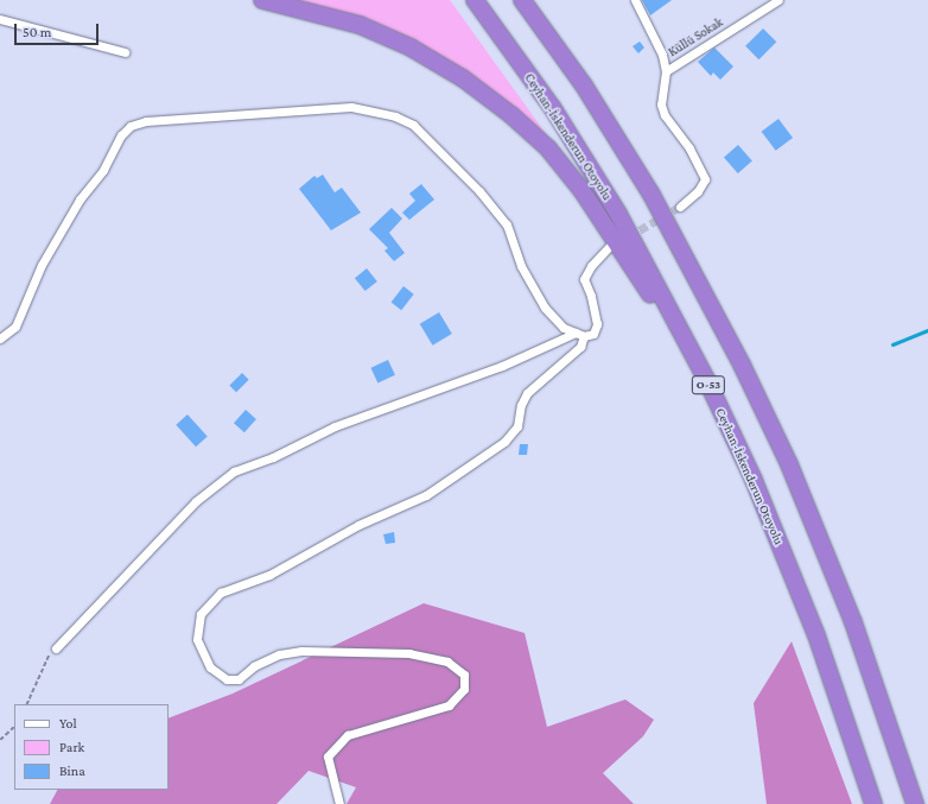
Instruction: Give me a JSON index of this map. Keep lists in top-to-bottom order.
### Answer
{
  "streets": {
    "highway": ["Ceyhan-İskenderun Otoyolu", "O-53"],
    "street": ["Küllü Sokak"]
  },
  "legend": ["Yol", "Park", "Bina"],
  "scale_bar": "50 m"
}
